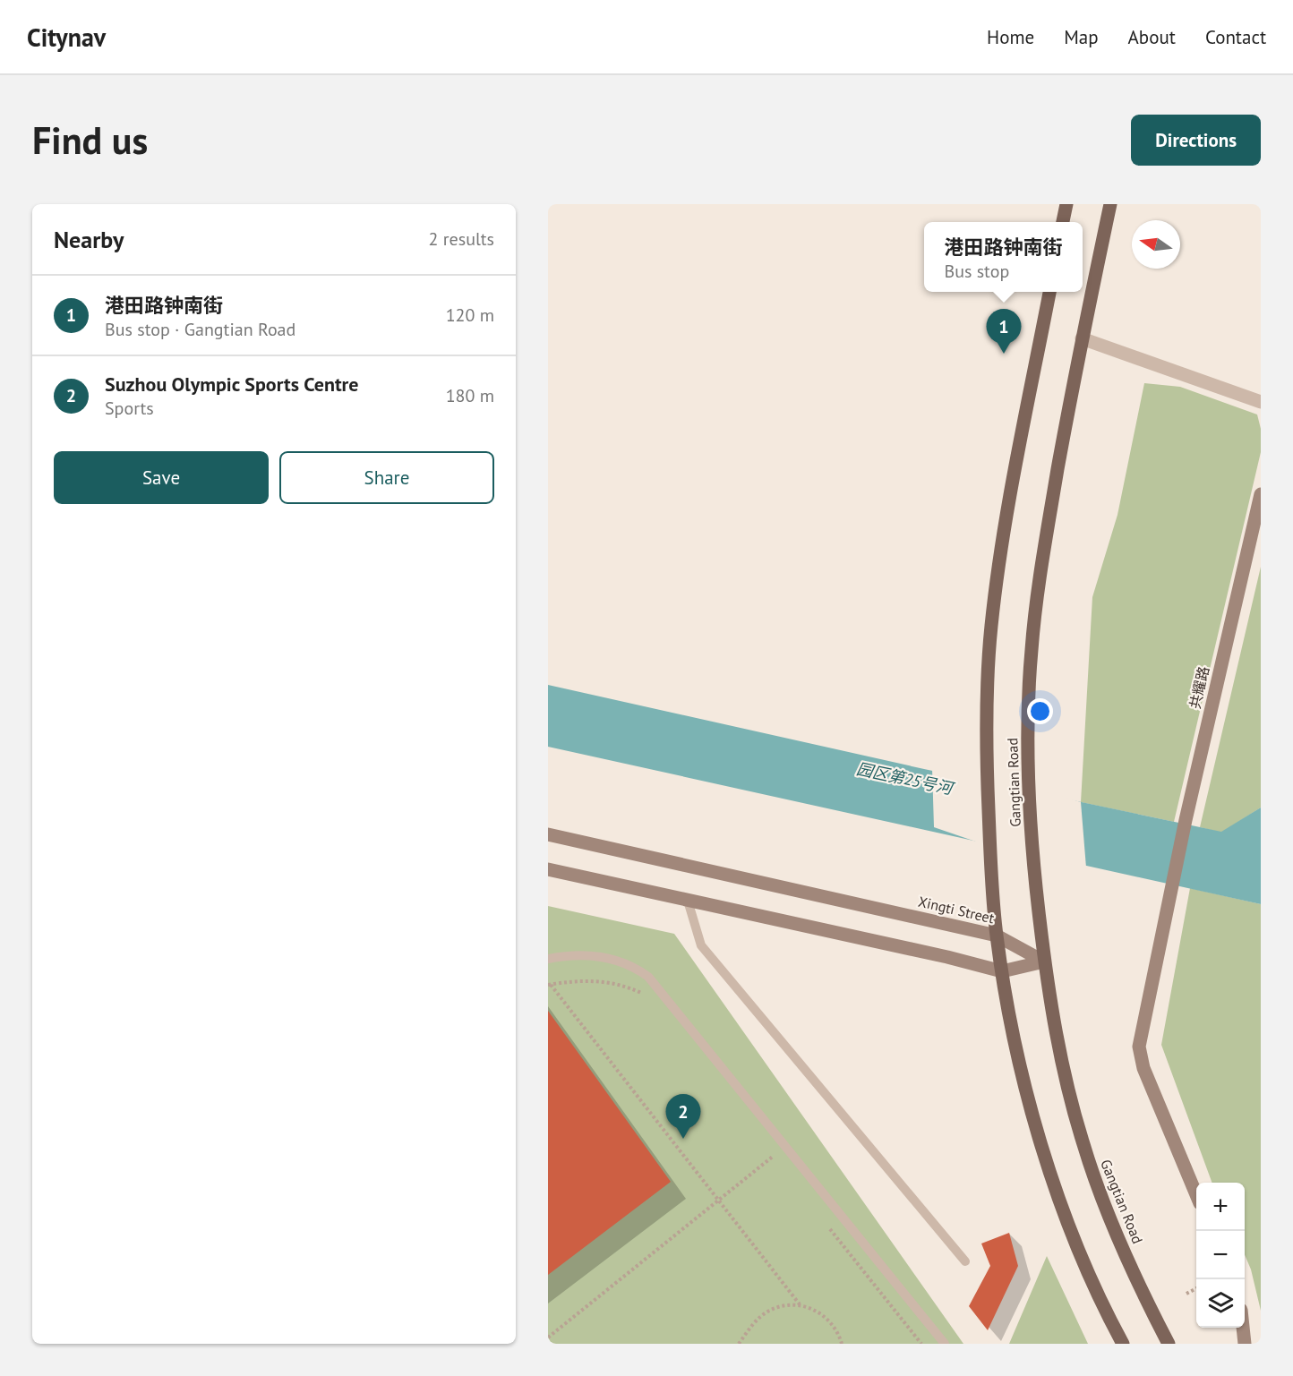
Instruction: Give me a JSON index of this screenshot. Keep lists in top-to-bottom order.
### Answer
{
  "streets": {
    "main road": ["Gangtian Road"],
    "street": ["共耀路", "Xingti Street"]
  },
  "crossings": [
    ["Gangtian Road", "Xingti Street"]
  ],
  "water": ["园区第25号河"],
  "north": "left",
  "page": {
    "header": "Citynav",
    "nav": [
      "Home",
      "Map",
      "About",
      "Contact"
    ],
    "buttons": [
      "Directions",
      ["Save", "Share"]
    ],
    "title": "Find us",
    "heading": ["Nearby", "2 results"],
    "popup": ["港田路钟南街", "Bus stop"],
    "list": [
      {
        "mark": "1",
        "name": "港田路钟南街",
        "note": "Bus stop · Gangtian Road",
        "value": "120 m"
      },
      {
        "mark": "2",
        "name": "Suzhou Olympic Sports Centre",
        "note": "Sports",
        "value": "180 m"
      }
    ],
    "pins": ["1", "2"],
    "map_buttons": ["+", "−"]
  }
}
